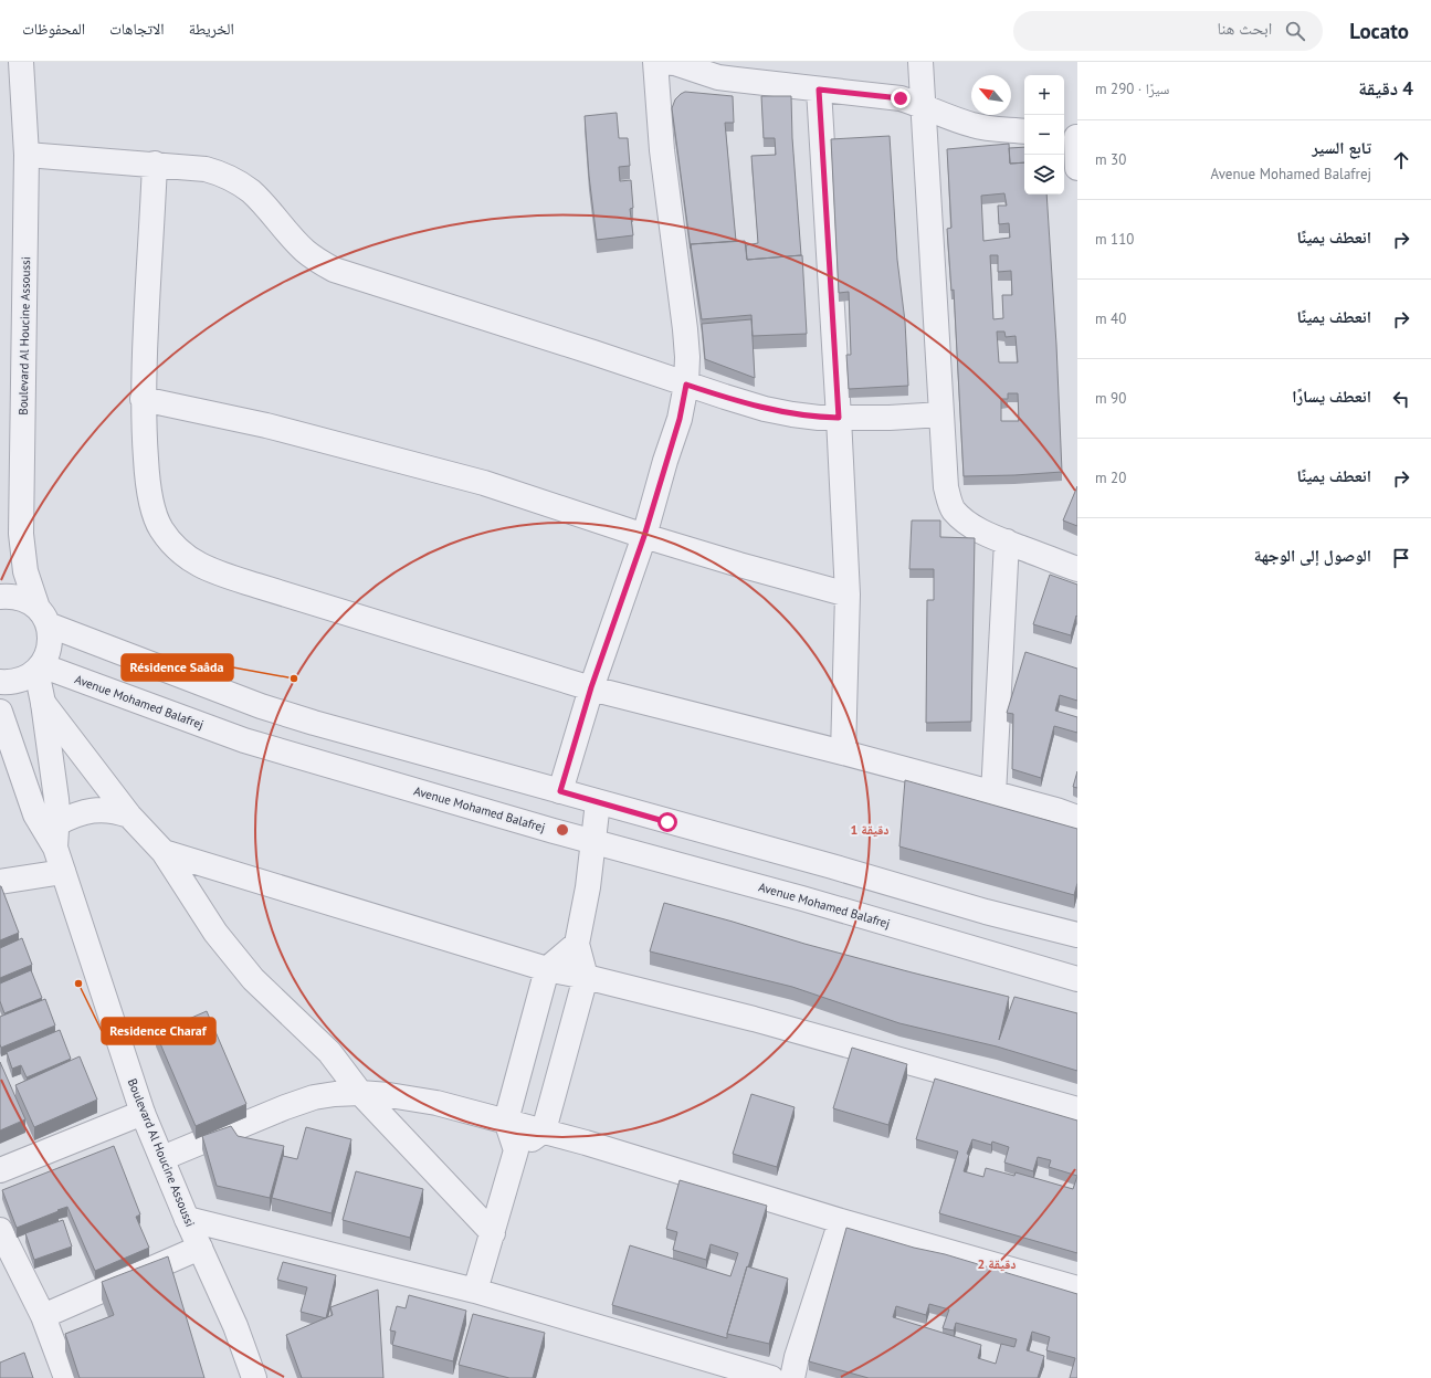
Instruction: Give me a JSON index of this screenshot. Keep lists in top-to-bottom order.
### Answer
{
  "streets": {
    "street": ["Boulevard Al Houcine Assoussi", "Avenue Mohamed Balafrej"]
  },
  "crossings": [
    ["Boulevard Al Houcine Assoussi", "Avenue Mohamed Balafrej"]
  ],
  "places": ["Résidence Saâda", "Residence Charaf"],
  "north": "top left",
  "page": {
    "header": "Locato",
    "search": "ابحث هنا",
    "nav": ["الخريطة", "الاتجاهات", "المحفوظات"],
    "heading": ["4 دقيقة", "سيرًا · 290 m"],
    "map_buttons": ["+", "−"],
    "list": [
      ["تابع السير", "Avenue Mohamed Balafrej", "30 m"],
      ["انعطف يمينًا", "110 m"],
      ["انعطف يمينًا", "40 m"],
      ["انعطف يسارًا", "90 m"],
      ["انعطف يمينًا", "20 m"],
      "الوصول إلى الوجهة"
    ]
  },
  "rings": ["1 دقيقة", "2 دقيقة"]
}
